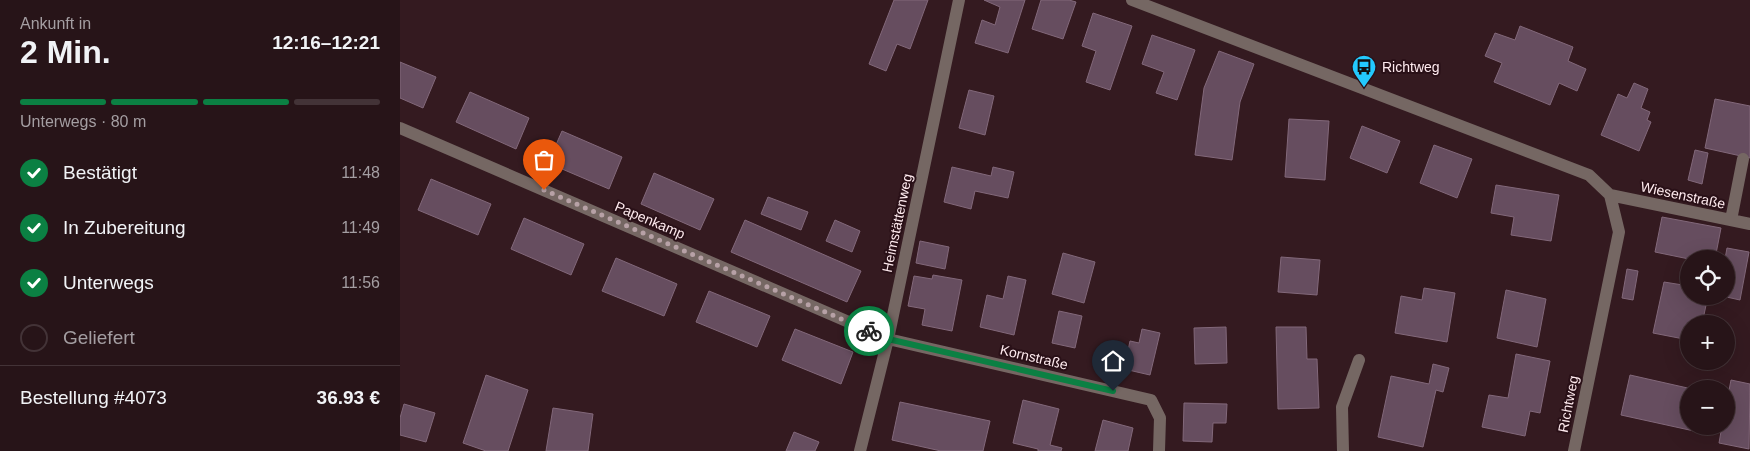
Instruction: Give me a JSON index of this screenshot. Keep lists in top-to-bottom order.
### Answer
{
  "streets": {
    "street": [
      "Wiesenstraße",
      "Papenkamp",
      "Heimstättenweg",
      "Kornstraße",
      "Richtweg"
    ]
  },
  "crossings": [
    ["Wiesenstraße", "Richtweg"],
    ["Papenkamp", "Heimstättenweg"],
    ["Papenkamp", "Kornstraße"],
    ["Heimstättenweg", "Kornstraße"]
  ],
  "places": {
    "bus stop": ["Richtweg"]
  },
  "page": {
    "heading": ["2 Min.", "Ankunft in", "12:16–12:21"],
    "panel": ["Bestellung #4073", "36.93 €"],
    "bar": "Unterwegs · 80 m",
    "list": [
      ["Bestätigt", "11:48"],
      ["In Zubereitung", "11:49"],
      ["Unterwegs", "11:56"],
      "Geliefert"
    ],
    "map_buttons": ["+", "−"]
  }
}
